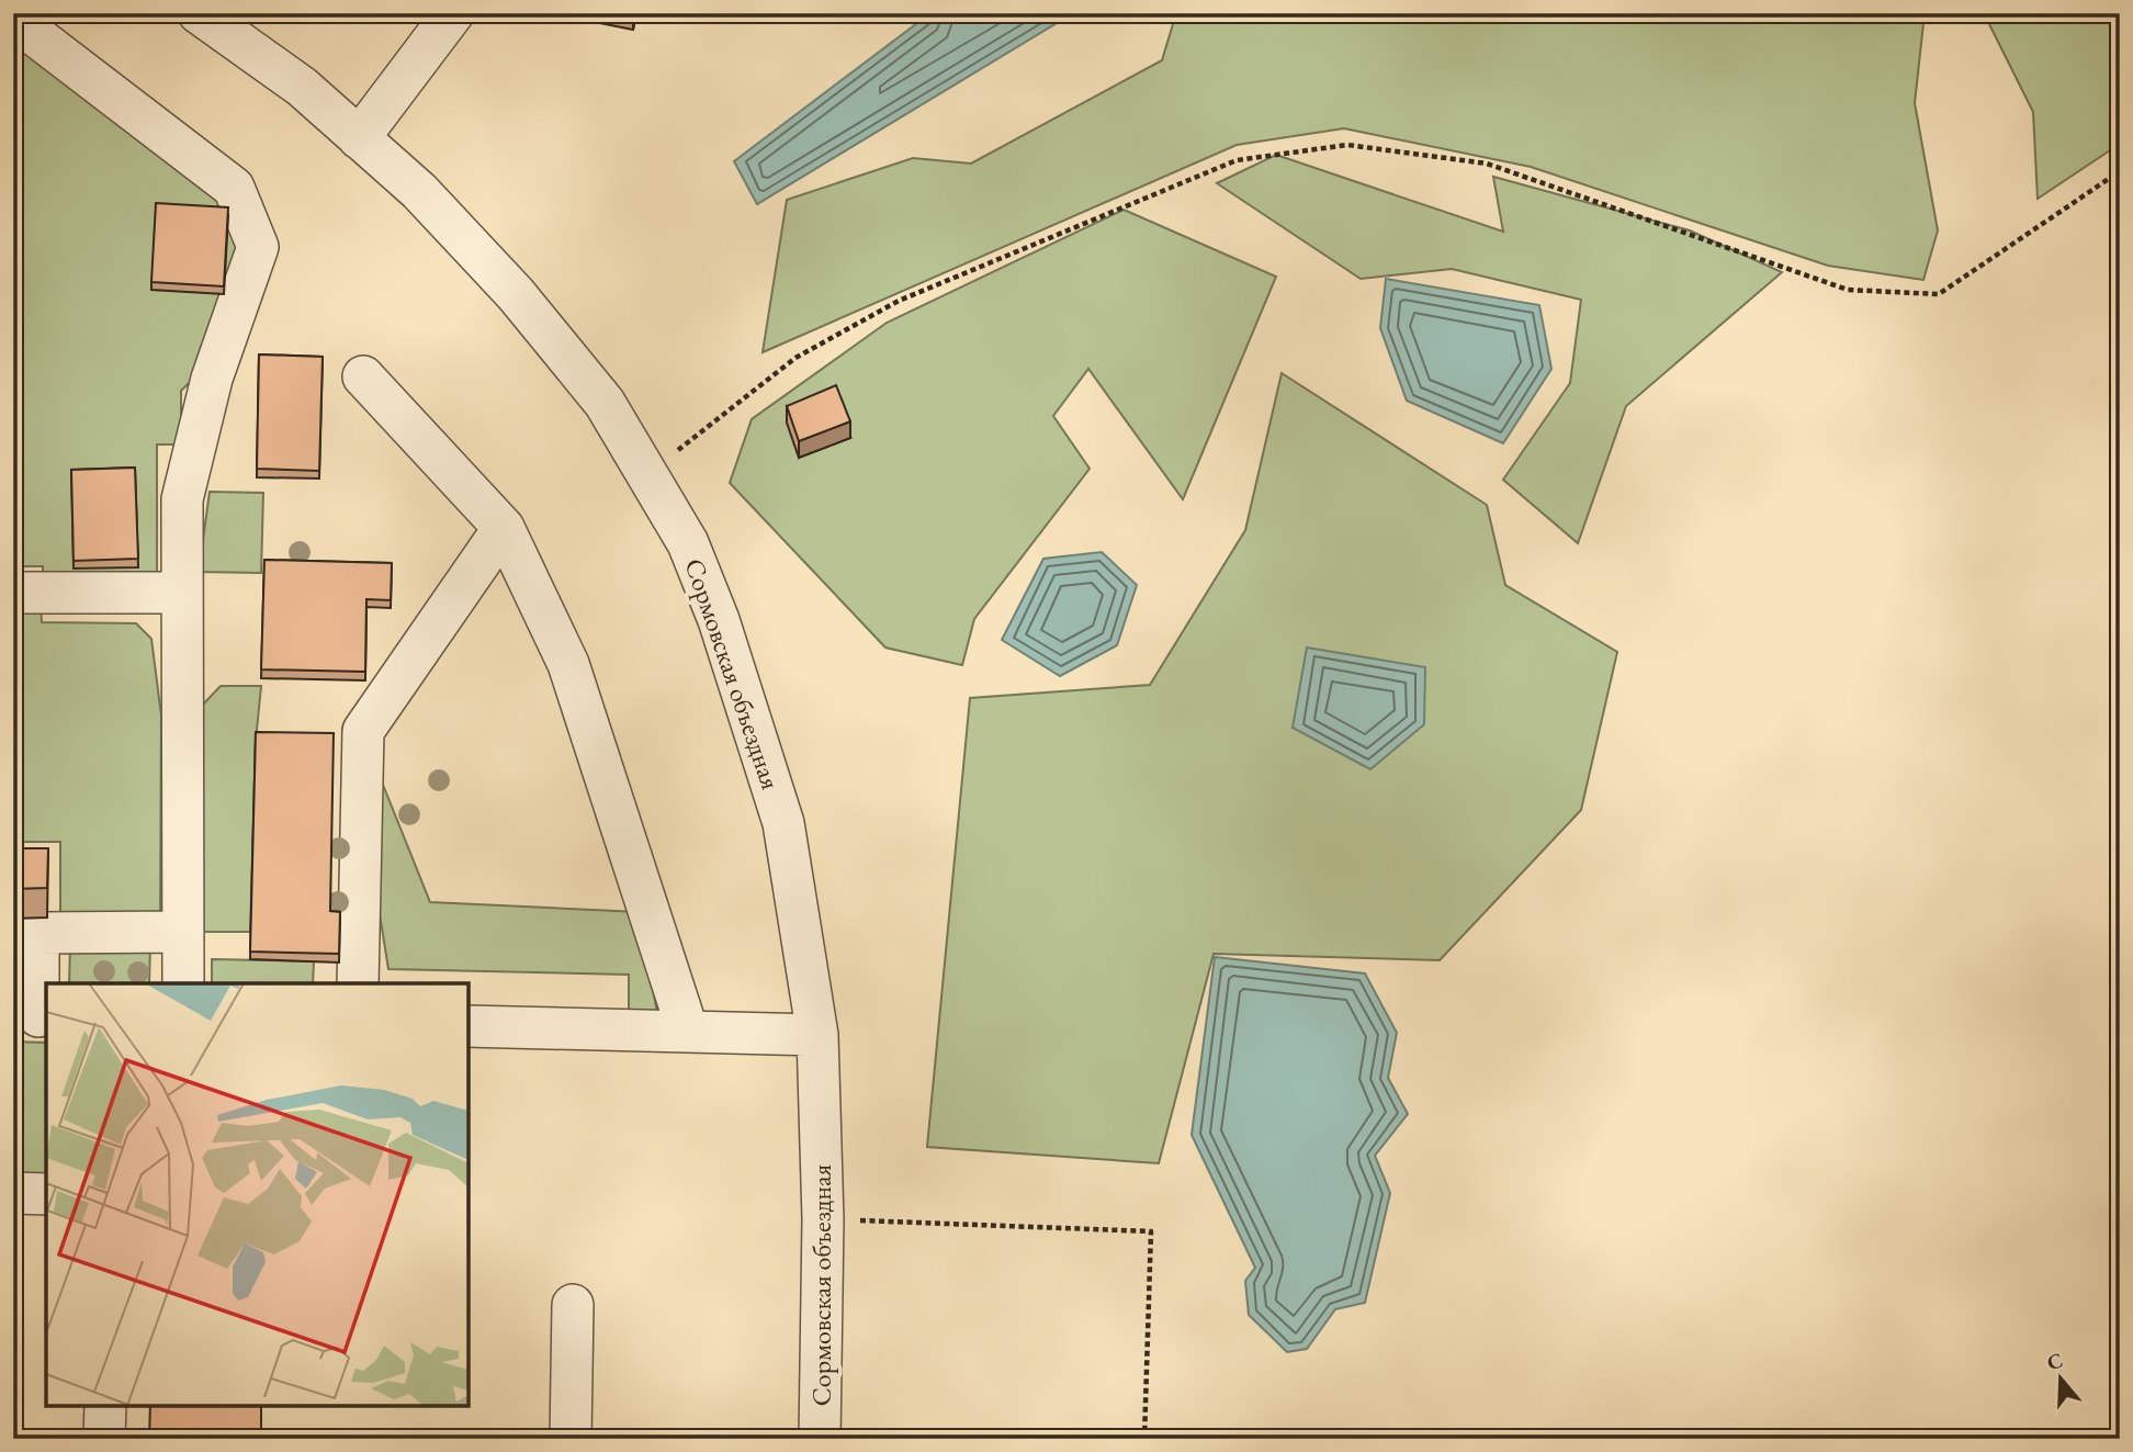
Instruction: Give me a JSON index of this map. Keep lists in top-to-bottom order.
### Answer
{
  "streets": {
    "street": ["Сормовская объездная"]
  },
  "north": "top"
}
